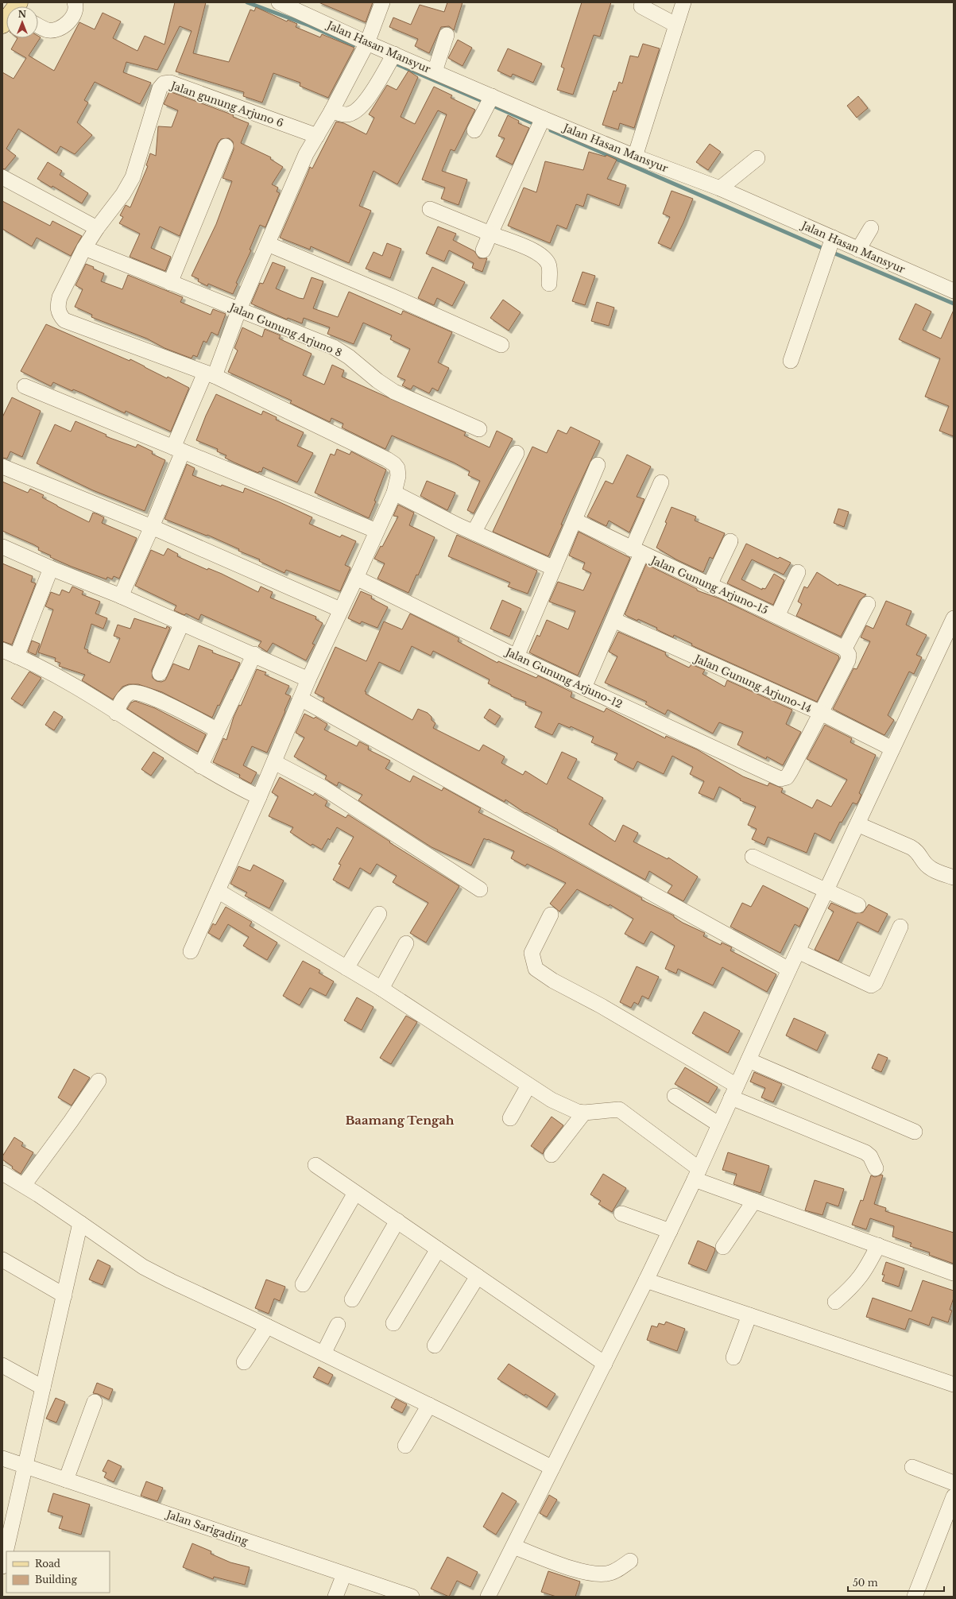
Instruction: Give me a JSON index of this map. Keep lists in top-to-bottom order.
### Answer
{
  "streets": {
    "street": [
      "Jalan Hasan Mansyur",
      "Jalan gunung Arjuno 6",
      "Jalan Gunung Arjuno 8",
      "Jalan Gunung Arjuno-15",
      "Jalan Gunung Arjuno-12",
      "Jalan Gunung Arjuno-14",
      "Jalan Sarigading"
    ]
  },
  "crossings": [
    ["Jalan Gunung Arjuno-12", "Jalan Gunung Arjuno-14"]
  ],
  "districts": ["Baamang Tengah"],
  "legend": ["Road", "Building"],
  "scale_bar": "50 m",
  "north": "top"
}
